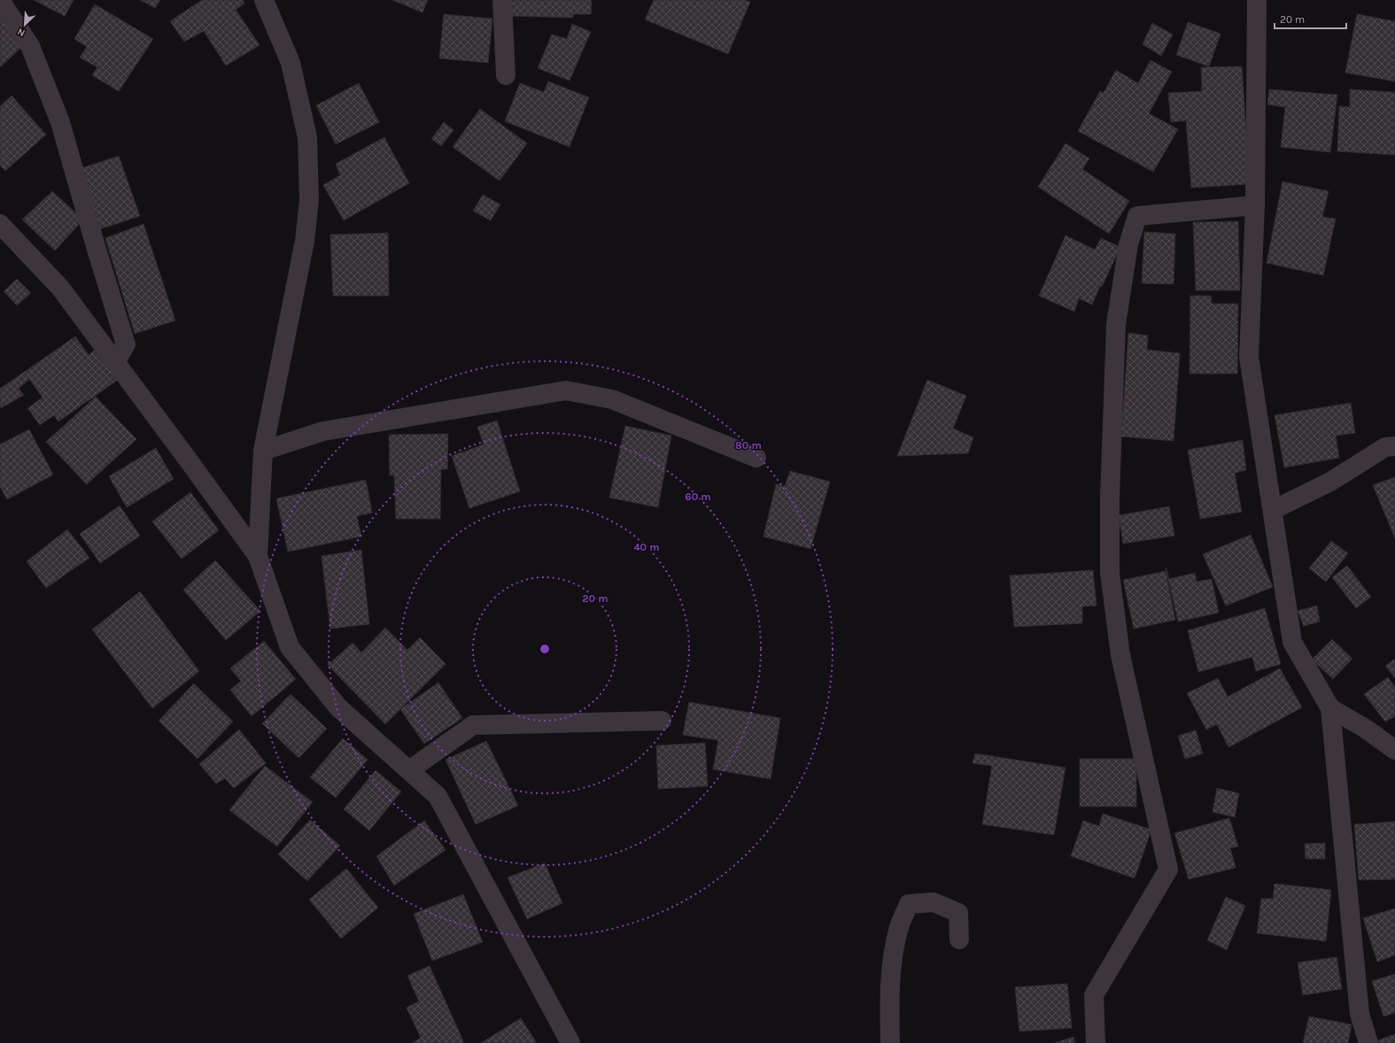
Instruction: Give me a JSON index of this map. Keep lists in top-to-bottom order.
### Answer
{
  "scale_bar": "20 m",
  "north": "bottom left",
  "rings": [
    "80 m",
    "60 m",
    "40 m",
    "20 m"
  ]
}
